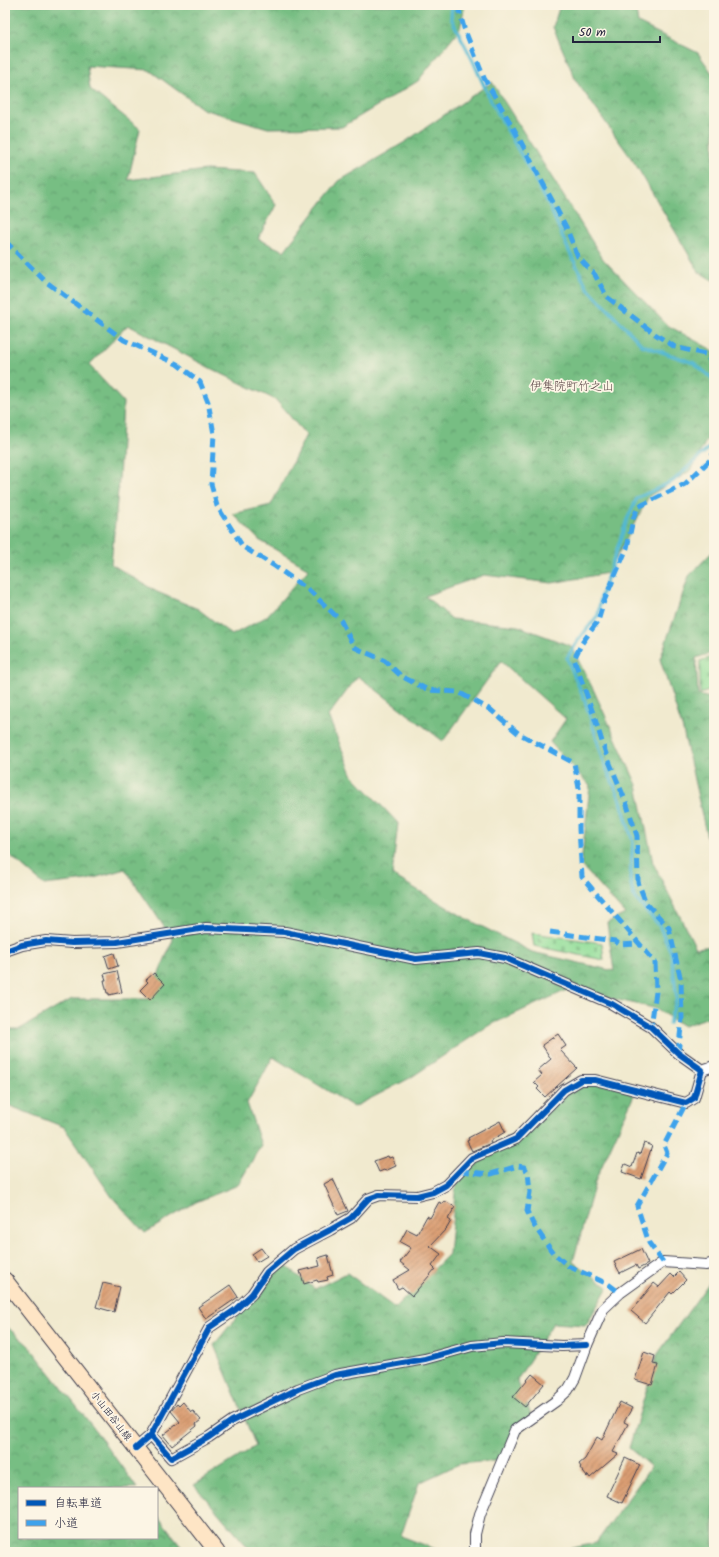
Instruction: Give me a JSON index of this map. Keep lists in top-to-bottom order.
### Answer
{
  "streets": {
    "main road": ["小山田谷山線"]
  },
  "districts": ["伊集院町竹之山"],
  "legend": ["自転車道", "小道"],
  "scale_bar": "50 m"
}
